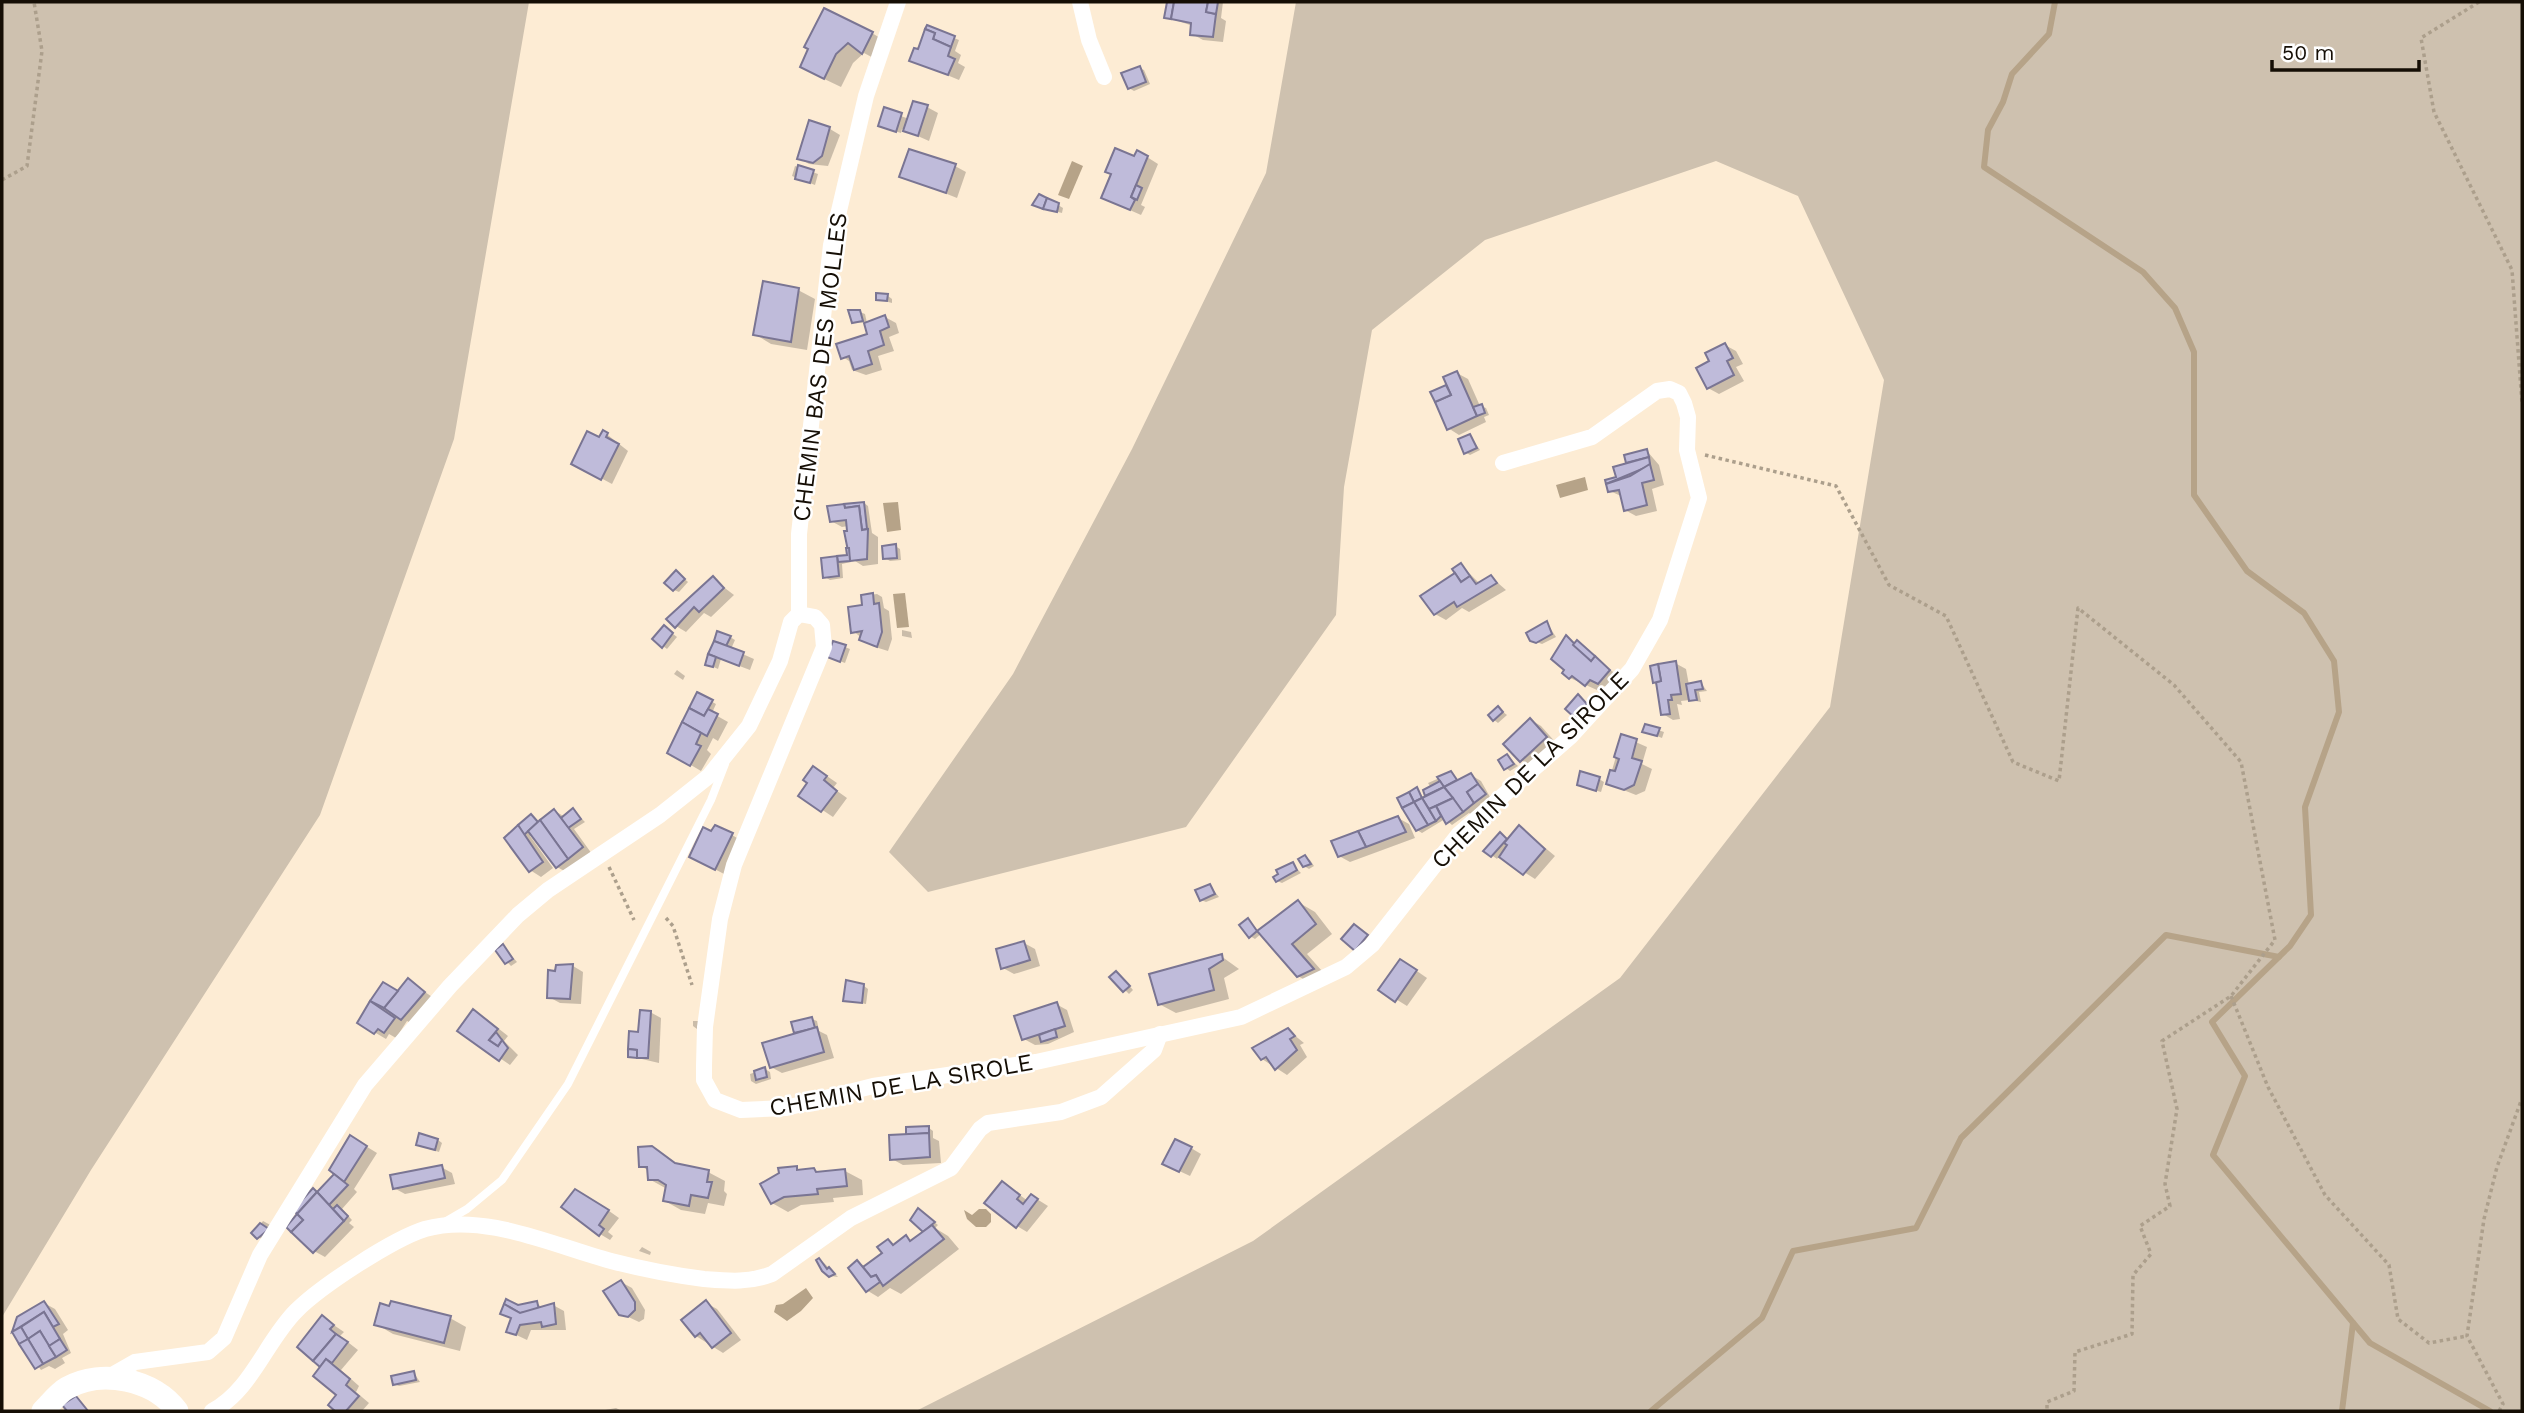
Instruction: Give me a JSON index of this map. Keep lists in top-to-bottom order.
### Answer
{
  "streets": {
    "street": ["CHEMIN BAS DES MOLLES", "CHEMIN DE LA SIROLE"]
  },
  "crossings": [
    ["CHEMIN BAS DES MOLLES", "CHEMIN DE LA SIROLE"]
  ],
  "scale_bar": "50 m"
}
